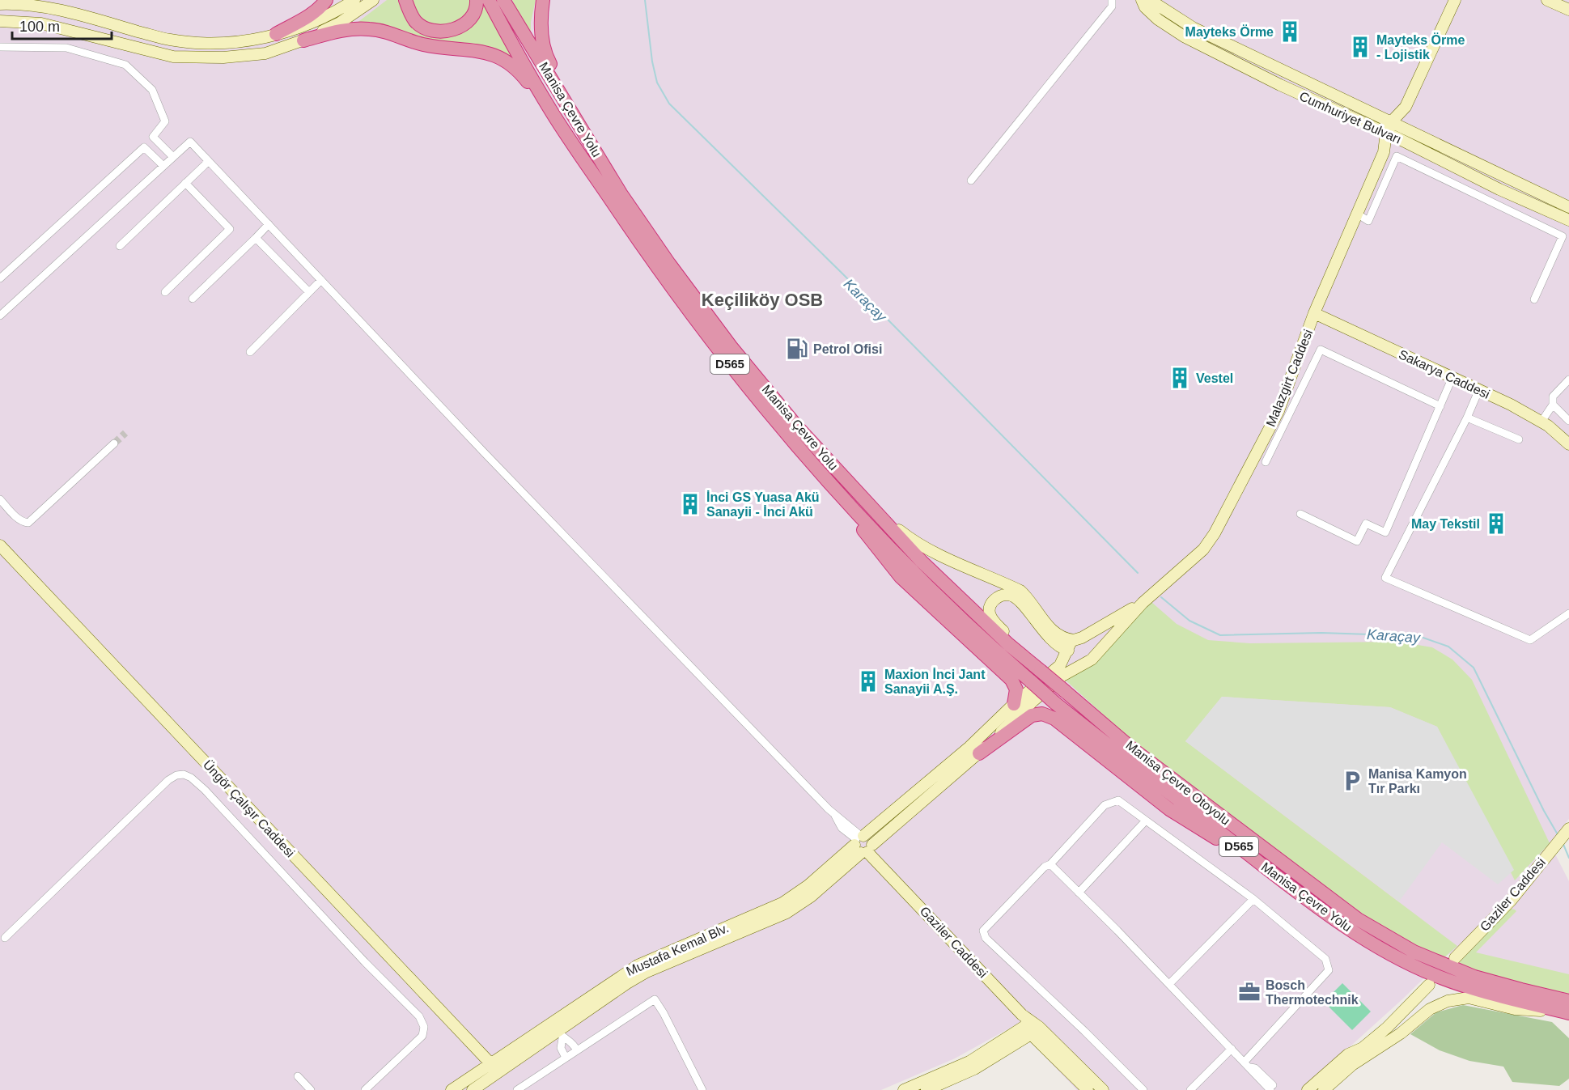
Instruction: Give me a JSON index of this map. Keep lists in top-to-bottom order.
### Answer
{
  "streets": {
    "highway": ["Manisa Çevre Yolu", "D565", "Manisa Çevre Otoyolu"],
    "street": [
      "Cumhuriyet Bulvarı",
      "Sakarya Caddesi",
      "Malazgirt Caddesi",
      "Üngör Çalışır Caddesi",
      "Gaziler Caddesi",
      "Mustafa Kemal Blv."
    ]
  },
  "crossings": [
    ["Manisa Çevre Yolu", "Manisa Çevre Otoyolu"],
    ["Sakarya Caddesi", "Malazgirt Caddesi"],
    ["Üngör Çalışır Caddesi", "Mustafa Kemal Blv."],
    ["Gaziler Caddesi", "Mustafa Kemal Blv."]
  ],
  "districts": ["Keçiliköy OSB"],
  "water": ["Karaçay"],
  "places": {
    "building": [
      "Mayteks Örme",
      "Mayteks Örme - Lojistik",
      "Vestel",
      "İnci GS Yuasa Akü Sanayii - İnci Akü",
      "May Tekstil",
      "Maxion İnci Jant Sanayii A.Ş."
    ],
    "fuel station": ["Petrol Ofisi"],
    "parking": ["Manisa Kamyon Tır Parkı"],
    "office": ["Bosch Thermotechnik"]
  },
  "scale_bar": "100 m"
}
